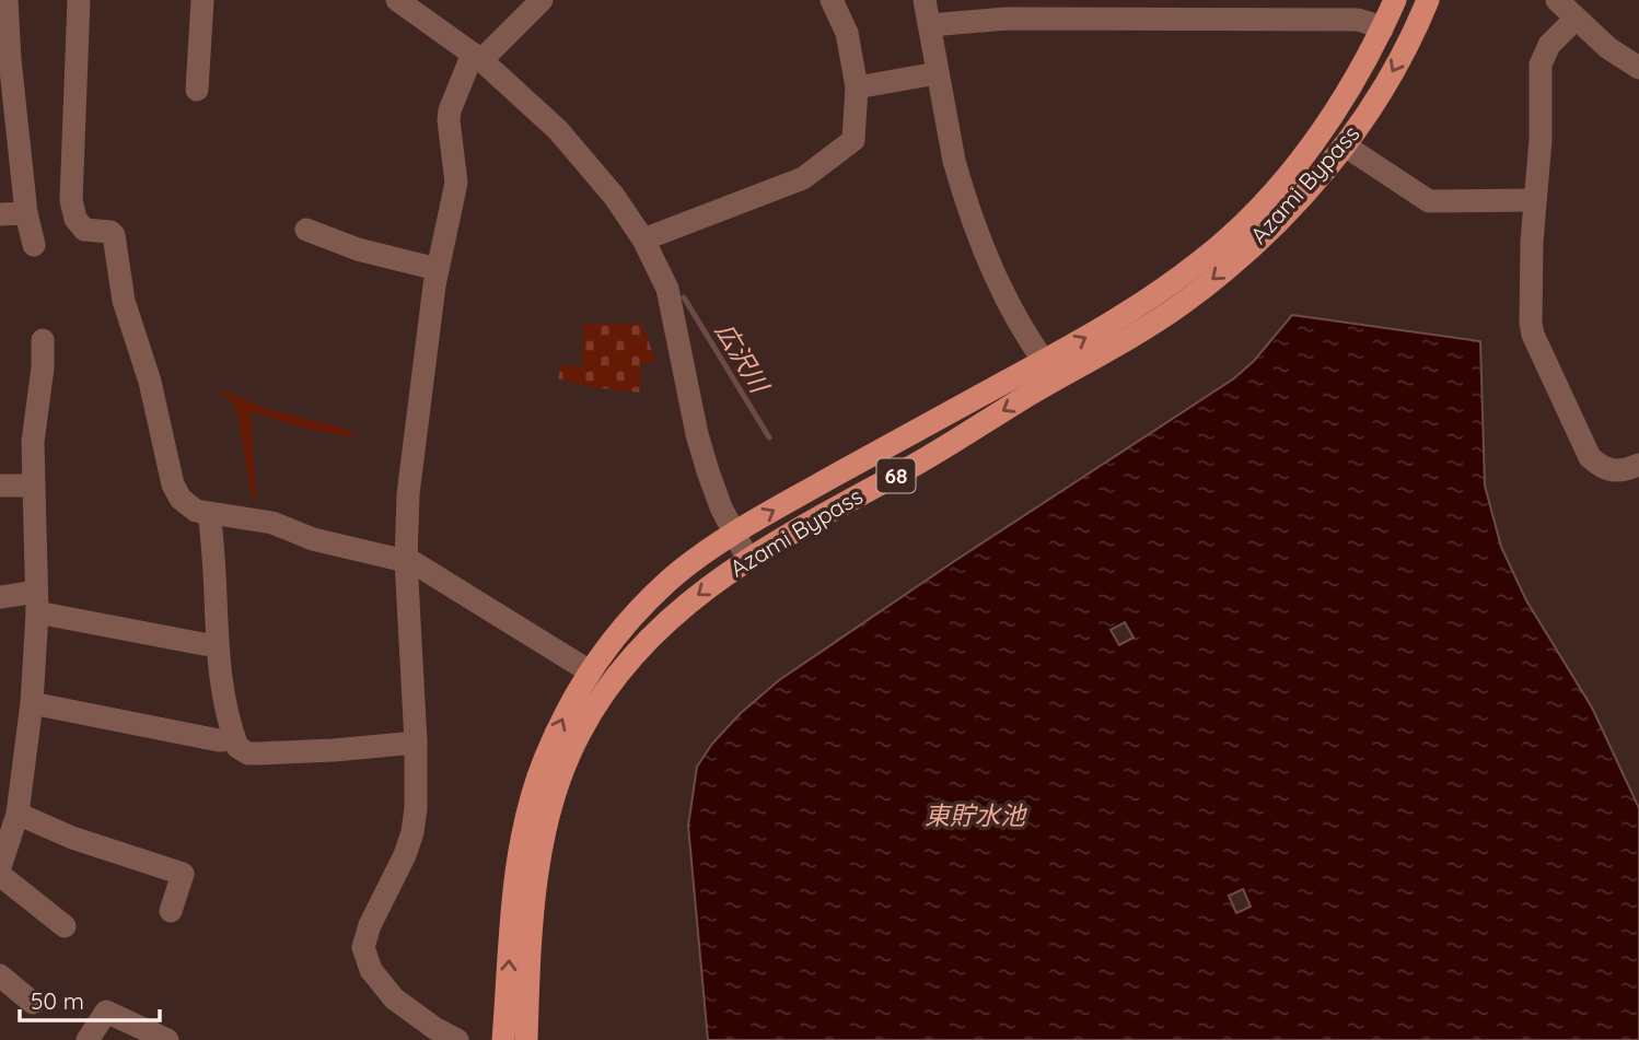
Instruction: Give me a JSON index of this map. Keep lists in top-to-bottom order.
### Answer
{
  "streets": {
    "main road": ["Azami Bypass", "68"]
  },
  "water": ["広沢川", "東貯水池"],
  "scale_bar": "50 m"
}
